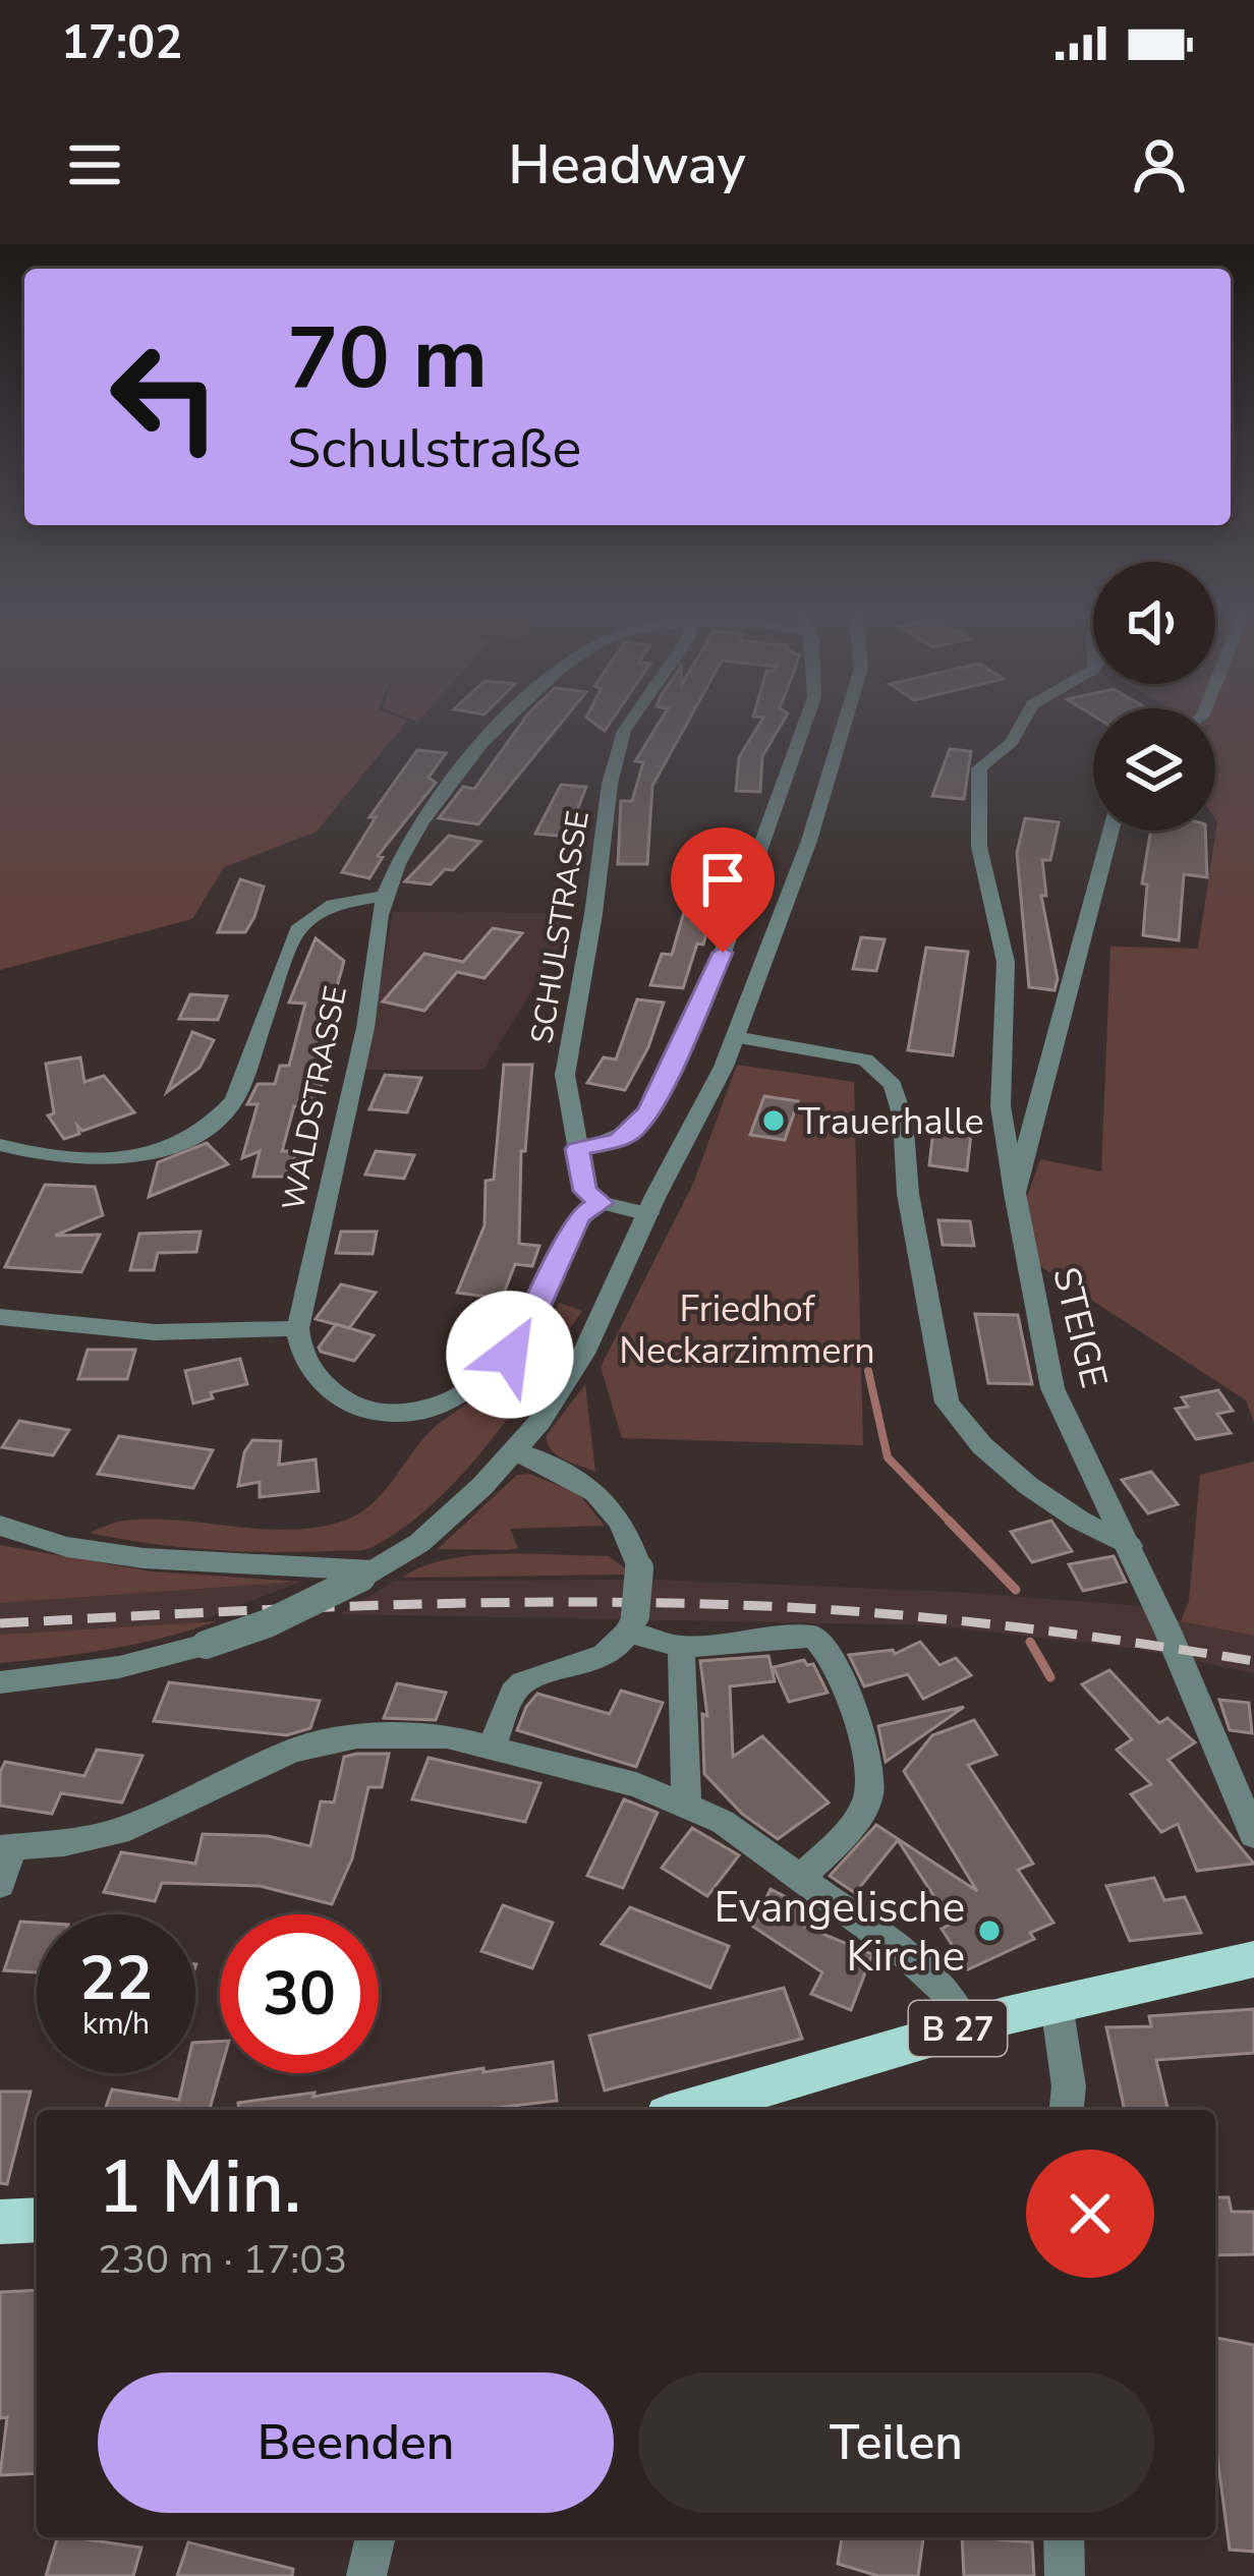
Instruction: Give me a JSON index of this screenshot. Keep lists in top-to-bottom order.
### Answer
{
  "streets": {
    "main road": ["B 27"],
    "street": ["SCHULSTRASSE", "WALDSTRASSE", "STEIGE"]
  },
  "parks": ["Friedhof Neckarzimmern"],
  "places": ["Trauerhalle", "Evangelische Kirche"],
  "page": {
    "status": "17:02",
    "header": "Headway",
    "turn": ["70 m", "Schulstraße"],
    "speed": "22 km/h",
    "limit": "30",
    "heading": ["1 Min.", "230 m · 17:03"],
    "buttons": ["Beenden", "Teilen"]
  }
}
